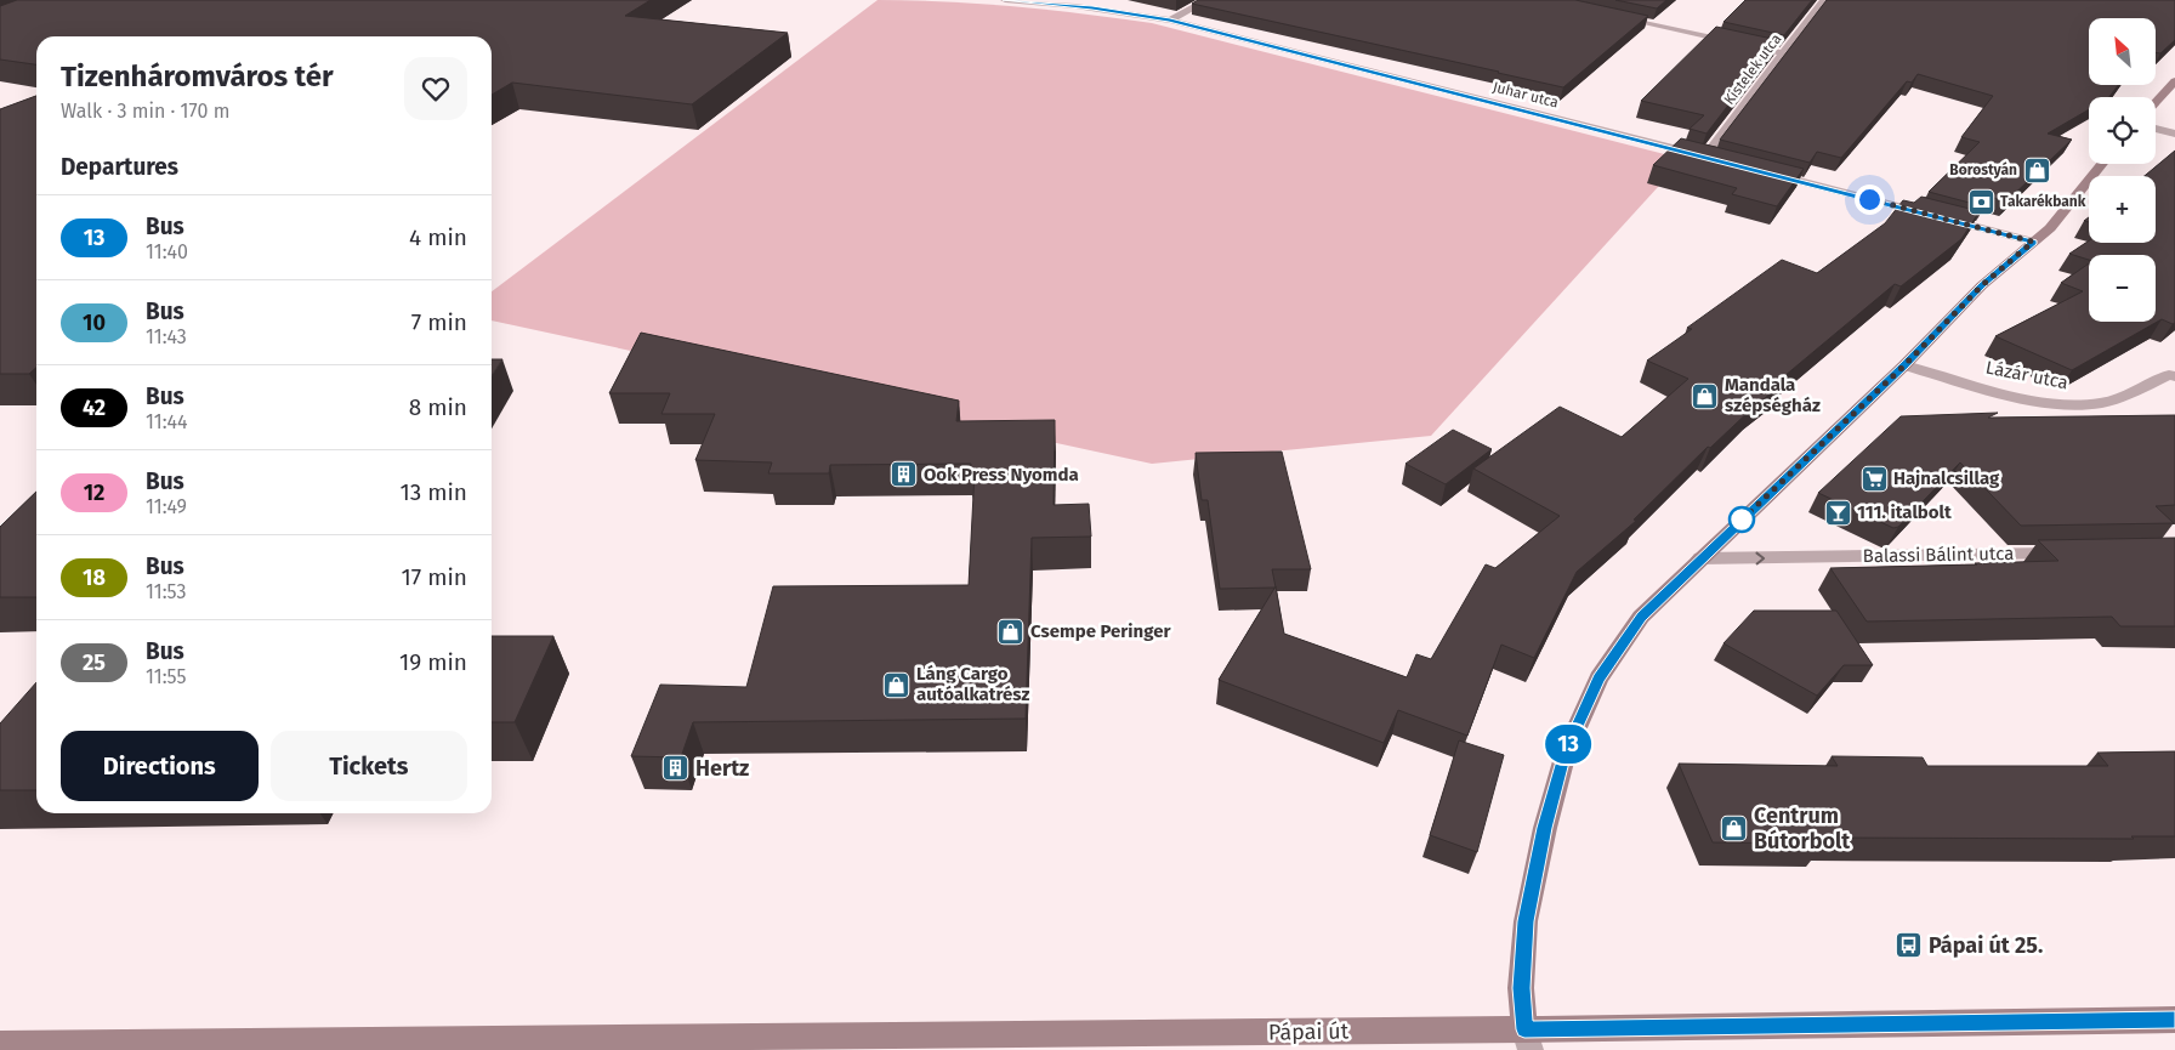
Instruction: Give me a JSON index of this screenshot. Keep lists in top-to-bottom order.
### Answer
{
  "streets": {
    "street": [
      "Kistelek utca",
      "Juhar utca",
      "Lázár utca",
      "Balassi Bálint utca",
      "Pápai út"
    ]
  },
  "crossings": [
    ["Kistelek utca", "Juhar utca"]
  ],
  "one_way": ["Balassi Bálint utca"],
  "places": {
    "shop": [
      "Borostyán",
      "Mandala szépségház",
      "Csempe Peringer",
      "Láng Cargo autóalkatrész",
      "Centrum Bútorbolt"
    ],
    "bank": ["Takarékbank"],
    "building": ["Ook Press Nyomda", "Hertz"],
    "supermarket": ["Hajnalcsillag"],
    "bar": ["111. italbolt"],
    "bus stop": ["Pápai út 25."]
  },
  "lines": ["bus line 13"],
  "north": "top left",
  "page": {
    "on_map": "13",
    "map_buttons": ["+", "−"],
    "heading": [
      ["Tizenháromváros tér", "Walk · 3 min · 170 m"],
      "Departures"
    ],
    "list": [
      {
        "mark": "13",
        "name": "Bus",
        "note": "11:40",
        "value": "4 min"
      },
      {
        "mark": "10",
        "name": "Bus",
        "note": "11:43",
        "value": "7 min"
      },
      {
        "mark": "42",
        "name": "Bus",
        "note": "11:44",
        "value": "8 min"
      },
      {
        "mark": "12",
        "name": "Bus",
        "note": "11:49",
        "value": "13 min"
      },
      {
        "mark": "18",
        "name": "Bus",
        "note": "11:53",
        "value": "17 min"
      },
      {
        "mark": "25",
        "name": "Bus",
        "note": "11:55",
        "value": "19 min"
      }
    ],
    "buttons": ["Directions", "Tickets"]
  }
}
